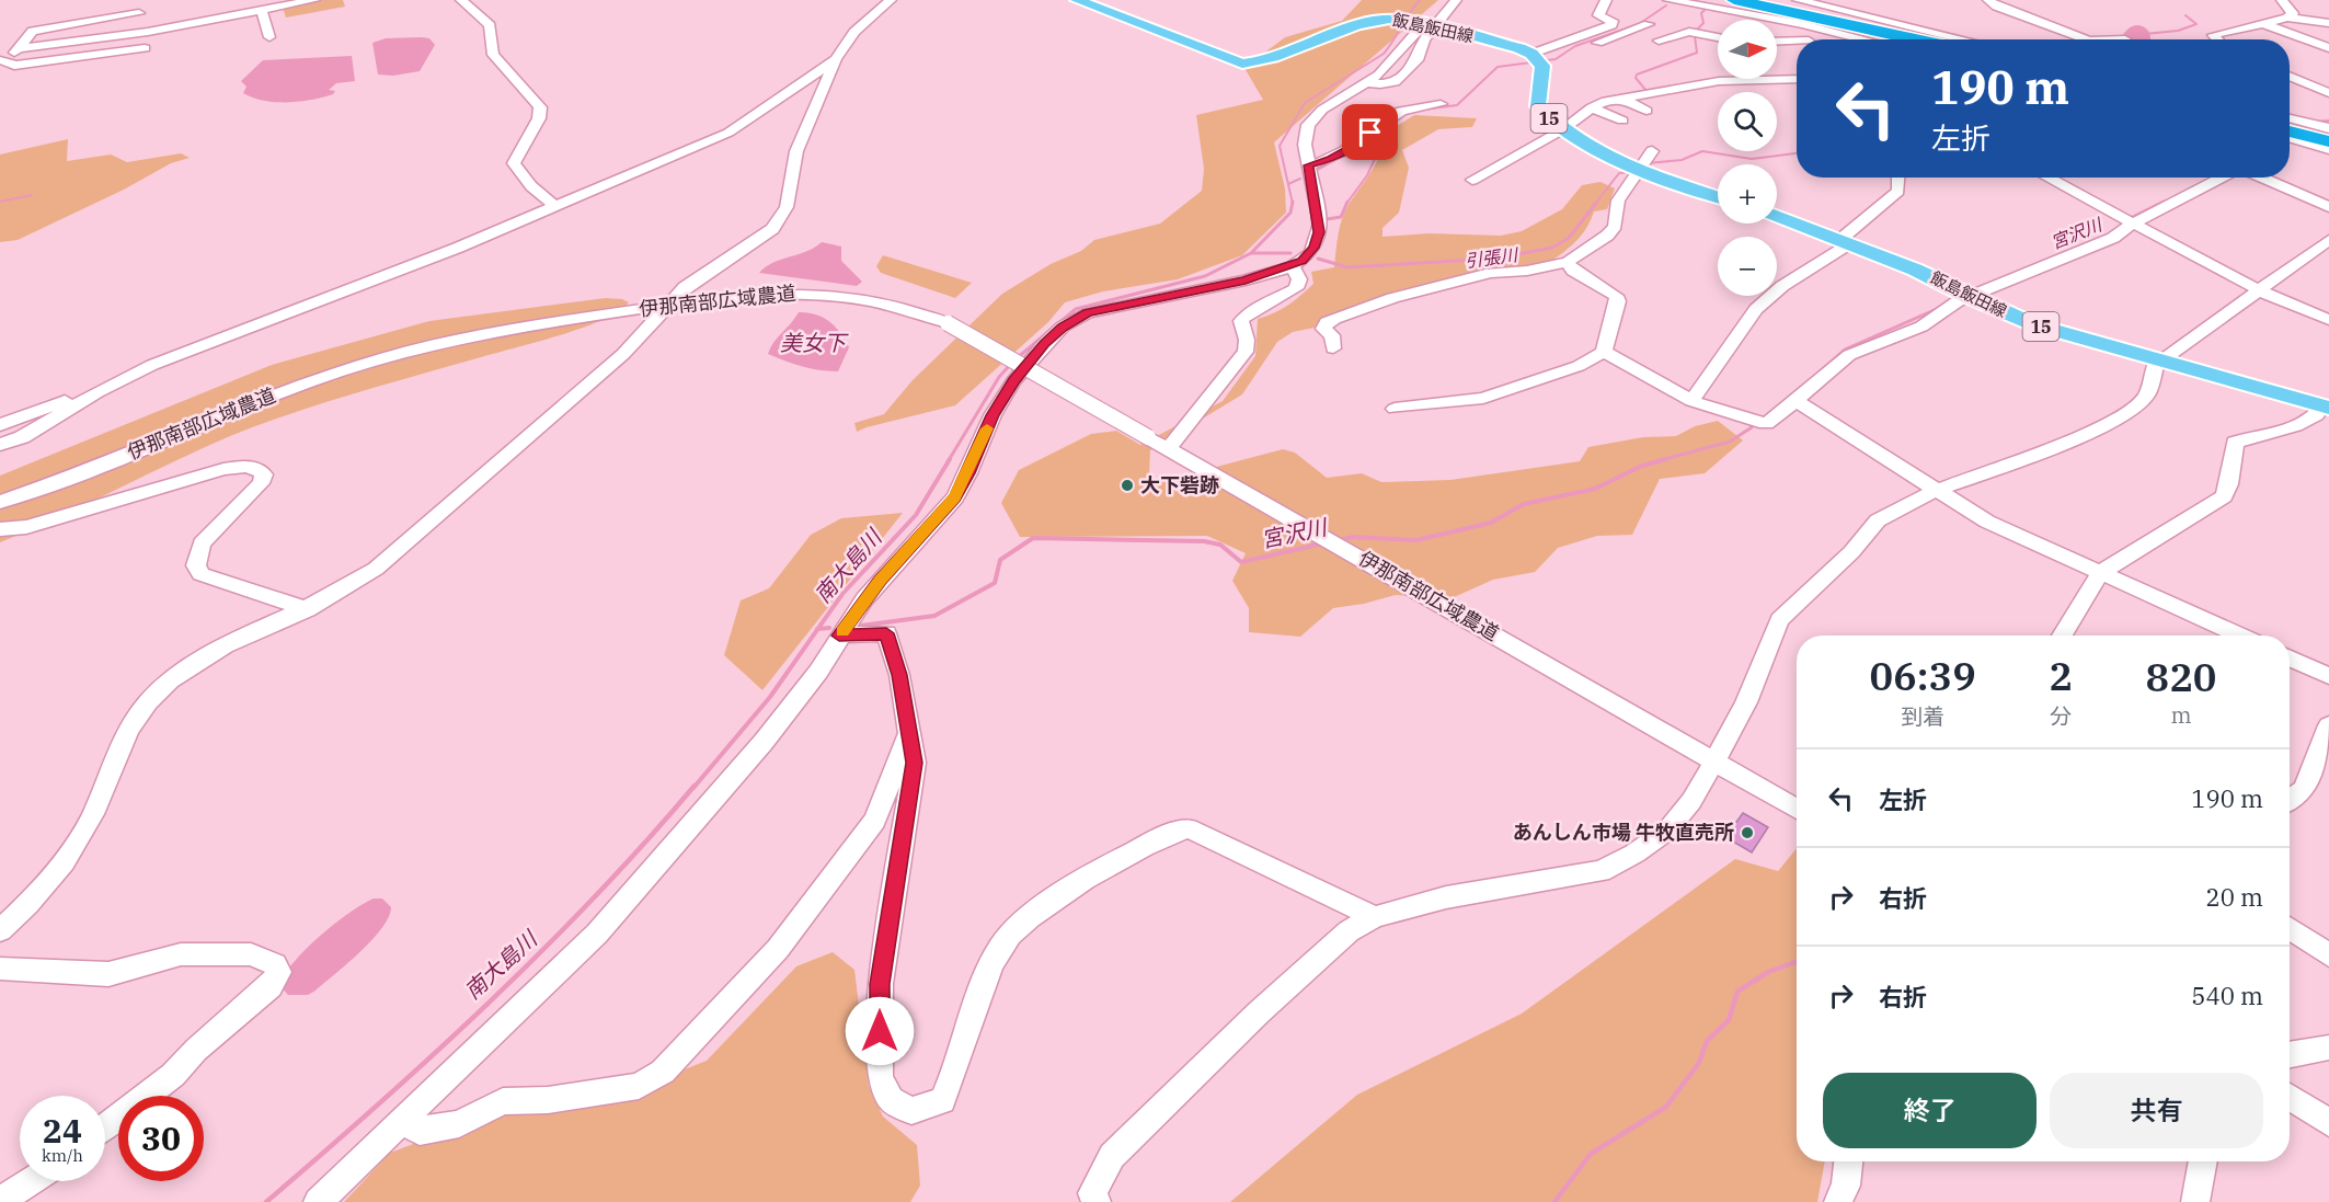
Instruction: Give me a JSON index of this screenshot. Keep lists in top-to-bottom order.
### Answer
{
  "streets": {
    "main road": ["飯島飯田線", "15"],
    "street": ["伊那南部広域農道"]
  },
  "crossings": [
    ["飯島飯田線", "15"]
  ],
  "water": [
    "宮沢川",
    "引張川",
    "美女下",
    "南大島川"
  ],
  "places": ["大下砦跡", "あんしん市場 牛牧直売所"],
  "north": "right",
  "page": {
    "map_buttons": ["+", "−"],
    "turn": ["190 m", "左折"],
    "eta": [
      "06:39",
      "到着",
      "2",
      "分",
      "820",
      "m"
    ],
    "list": [
      {
        "name": "左折",
        "value": "190 m"
      },
      {
        "name": "右折",
        "value": "20 m"
      },
      {
        "name": "右折",
        "value": "540 m"
      }
    ],
    "buttons": ["終了", "共有"],
    "speed": "24 km/h",
    "limit": "30"
  }
}
